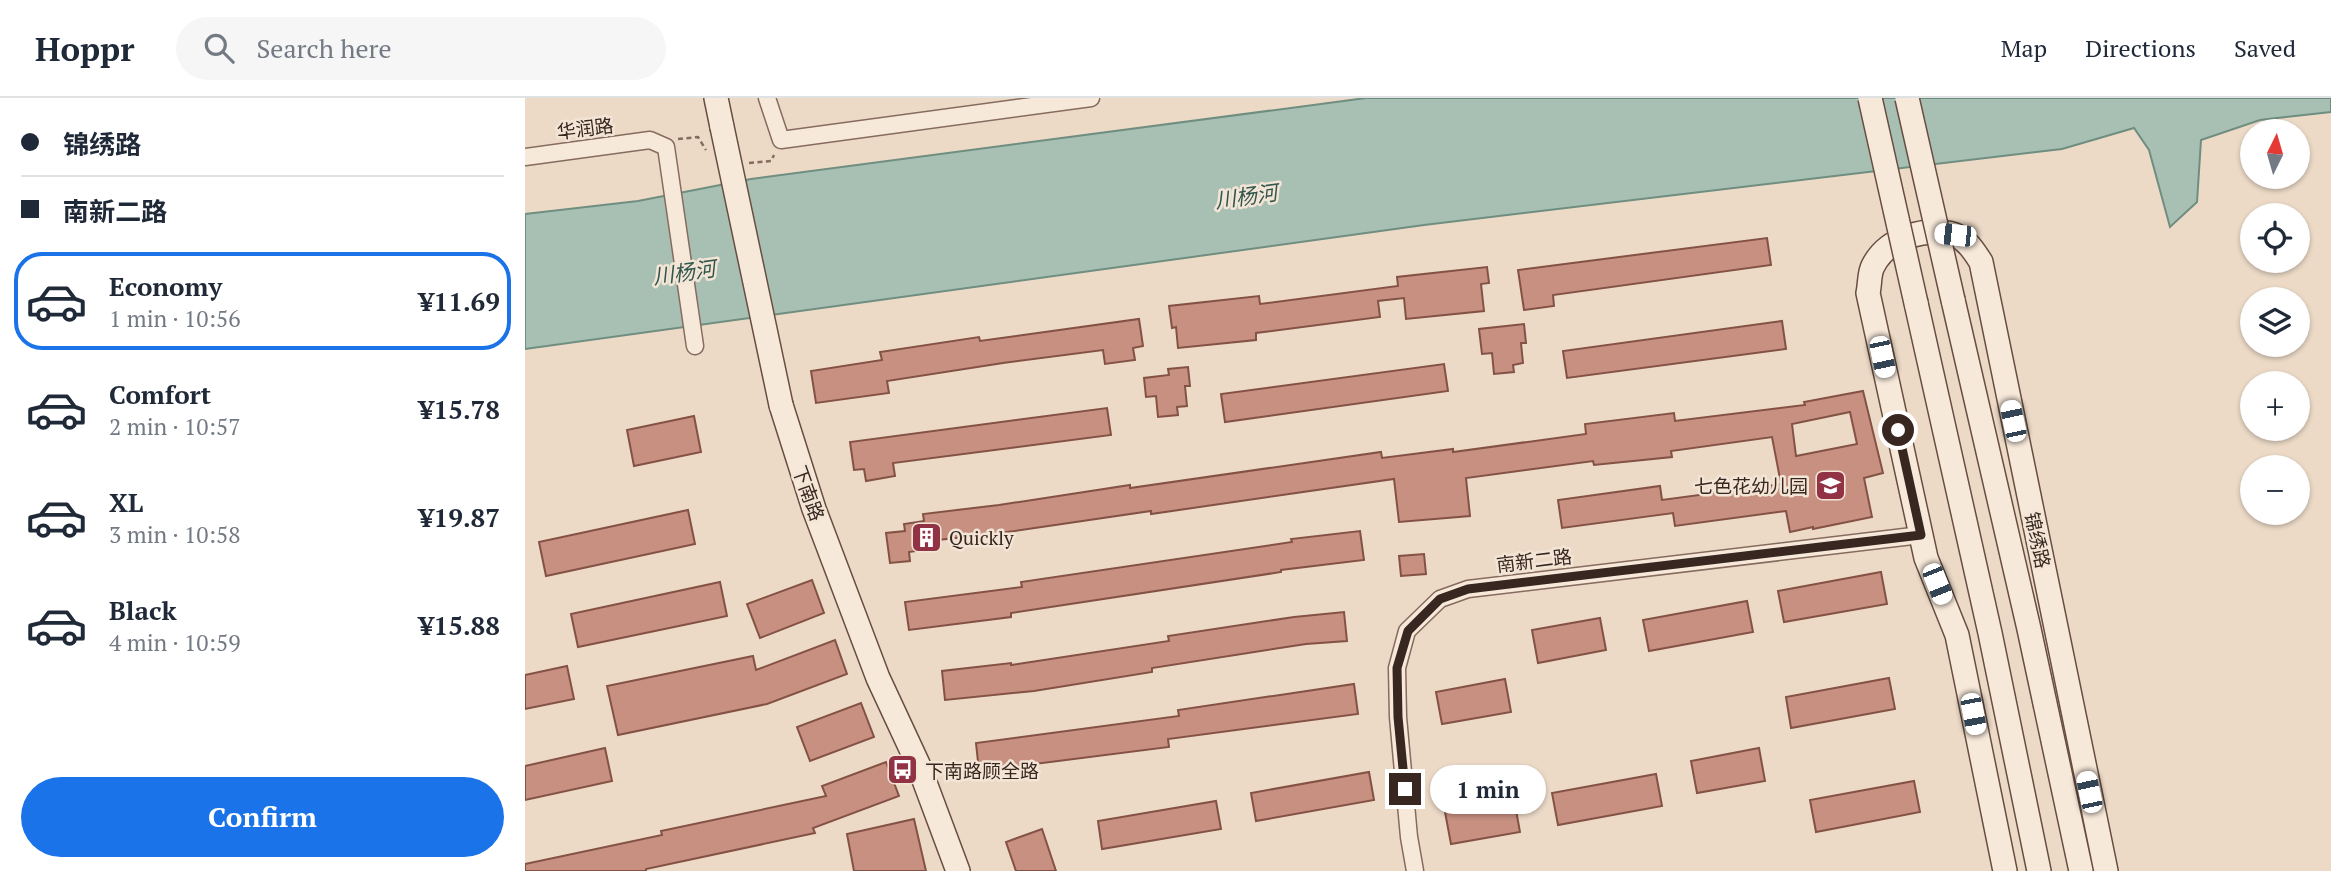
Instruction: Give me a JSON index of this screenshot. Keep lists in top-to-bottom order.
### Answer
{
  "streets": {
    "main road": ["下南路", "锦绣路"],
    "street": ["华润路", "南新二路"]
  },
  "crossings": [
    ["锦绣路", "南新二路"]
  ],
  "water": ["川杨河"],
  "places": {
    "school or university": ["七色花幼儿园"],
    "building": ["Quickly"],
    "bus stop": ["下南路顾全路"]
  },
  "north": "top",
  "page": {
    "header": "Hoppr",
    "search": "Search here",
    "nav": ["Map", "Directions", "Saved"],
    "banner": ["锦绣路", "南新二路"],
    "map_buttons": ["+", "−"],
    "list": [
      {
        "name": "Economy",
        "note": "1 min · 10:56",
        "value": "¥11.69"
      },
      {
        "name": "Comfort",
        "note": "2 min · 10:57",
        "value": "¥15.78"
      },
      {
        "name": "XL",
        "note": "3 min · 10:58",
        "value": "¥19.87"
      },
      {
        "name": "Black",
        "note": "4 min · 10:59",
        "value": "¥15.88"
      }
    ],
    "buttons": "Confirm",
    "bubble": "1 min"
  }
}
